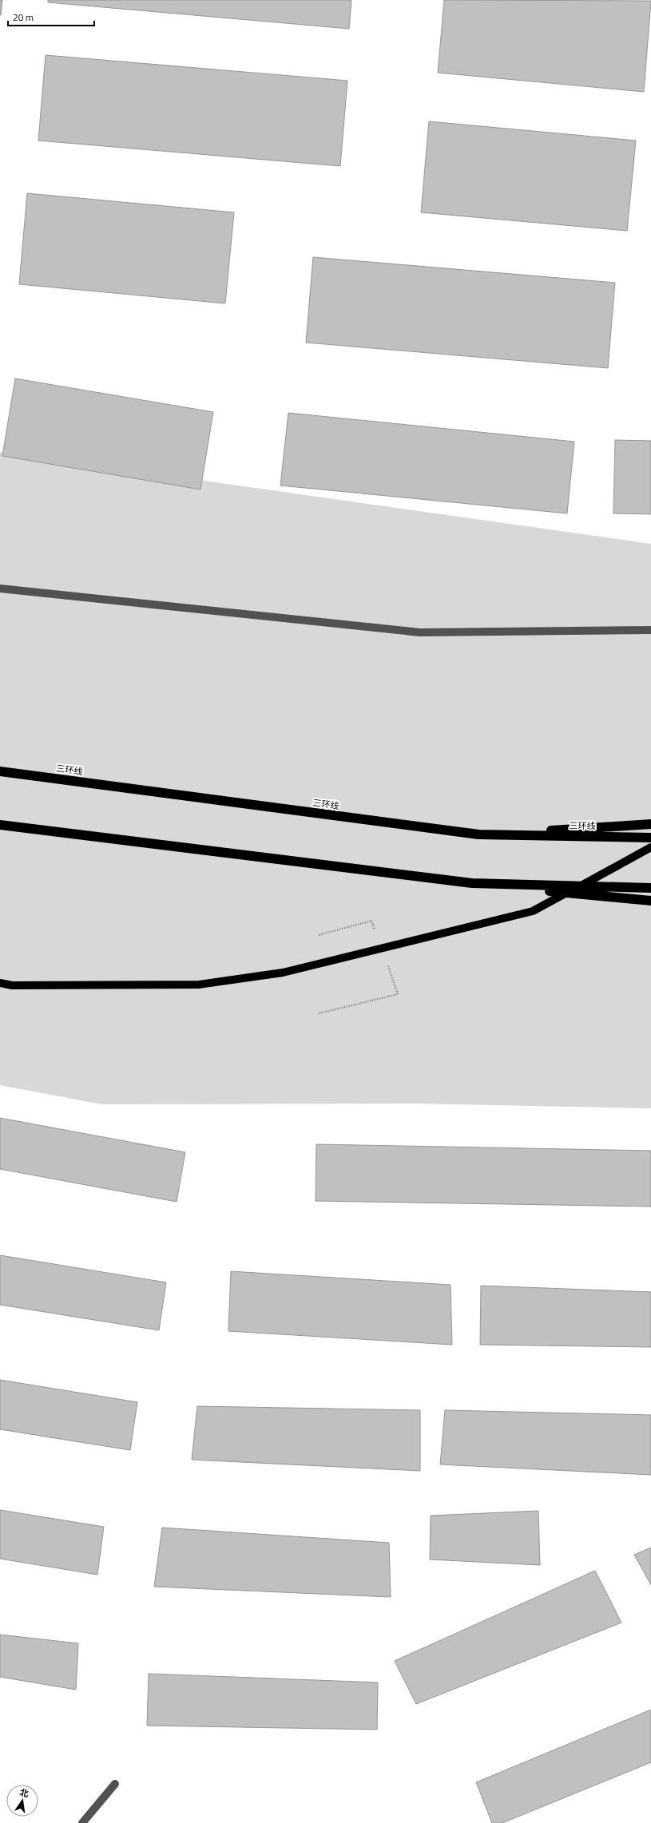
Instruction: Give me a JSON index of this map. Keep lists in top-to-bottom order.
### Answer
{
  "streets": {
    "highway": ["三环线"]
  },
  "scale_bar": "20 m",
  "north": "top"
}
